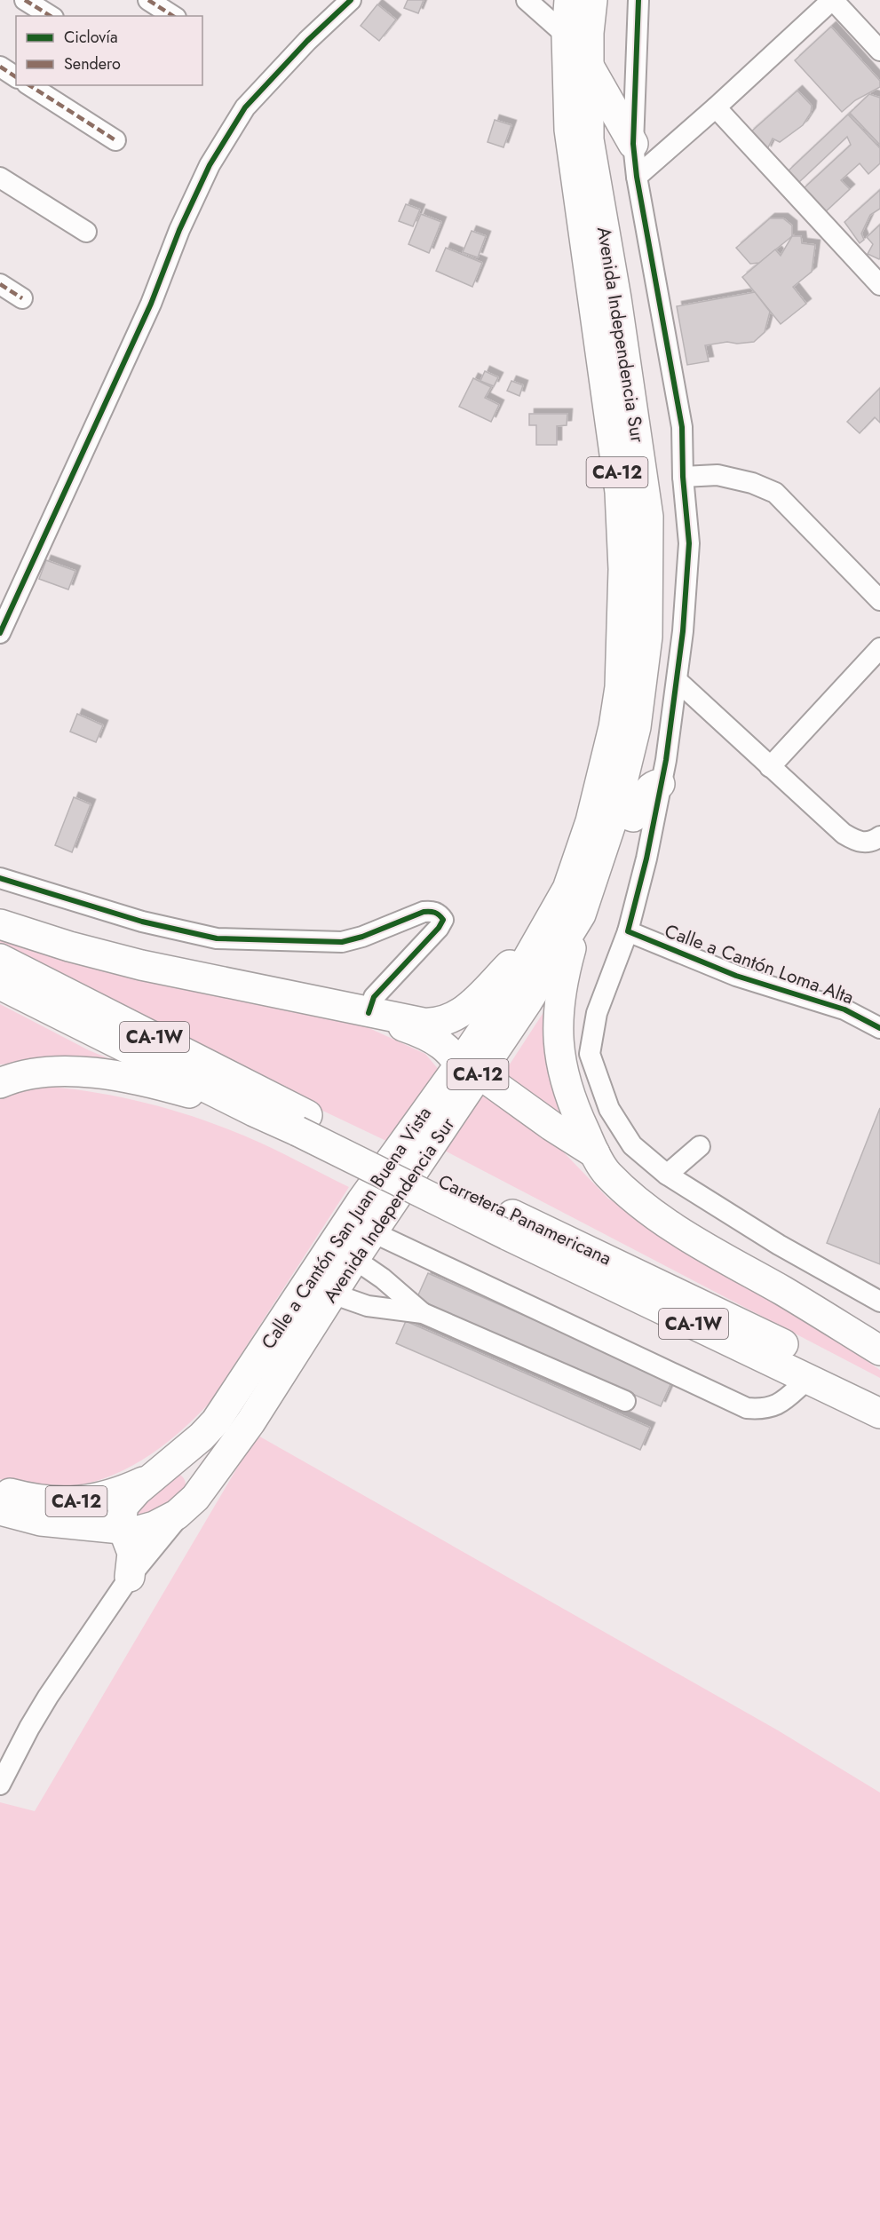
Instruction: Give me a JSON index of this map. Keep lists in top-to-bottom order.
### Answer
{
  "streets": {
    "highway": [
      "Avenida Independencia Sur",
      "CA-12",
      "CA-1W",
      "Carretera Panamericana",
      "Calle a Cantón San Juan Buena Vista"
    ],
    "street": ["Calle a Cantón Loma Alta"]
  },
  "crossings": [
    ["Avenida Independencia Sur", "CA-12"],
    ["Avenida Independencia Sur", "Calle a Cantón San Juan Buena Vista"],
    ["CA-12", "Calle a Cantón San Juan Buena Vista"]
  ],
  "legend": ["Ciclovía", "Sendero"]
}
